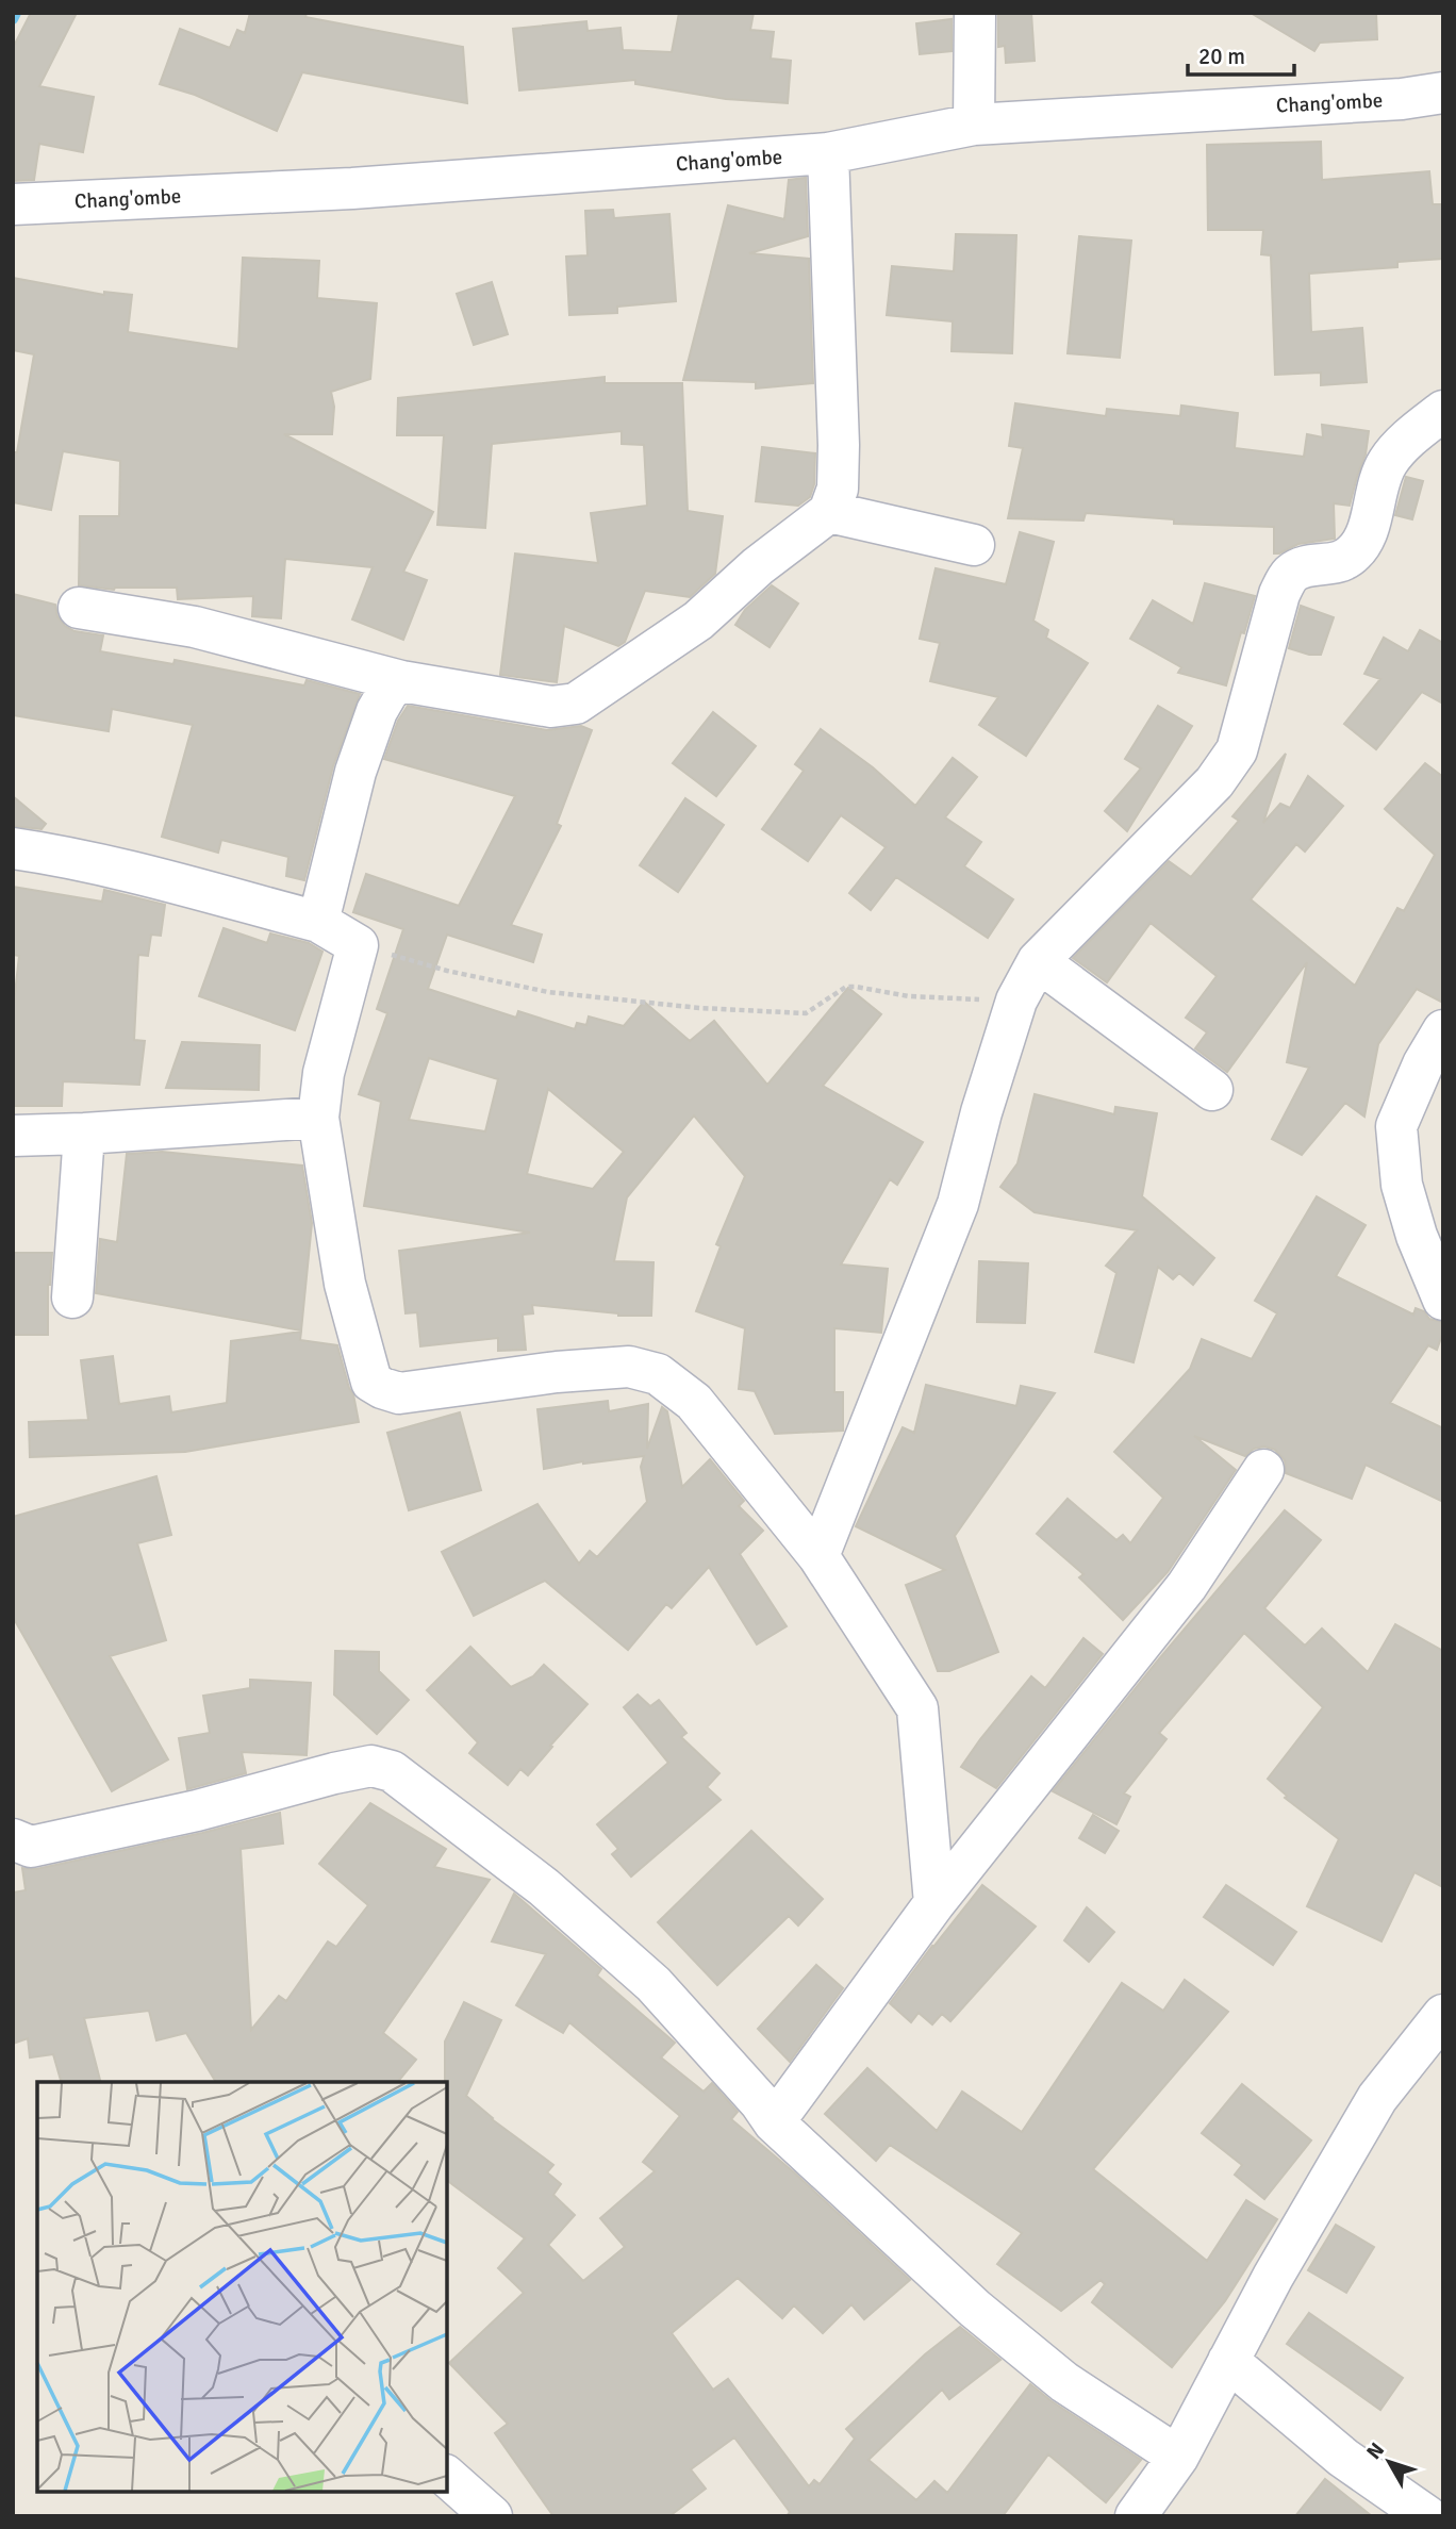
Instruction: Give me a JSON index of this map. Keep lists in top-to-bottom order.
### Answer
{
  "streets": {
    "street": ["Chang'ombe"]
  },
  "scale_bar": "20 m",
  "north": "top left"
}
